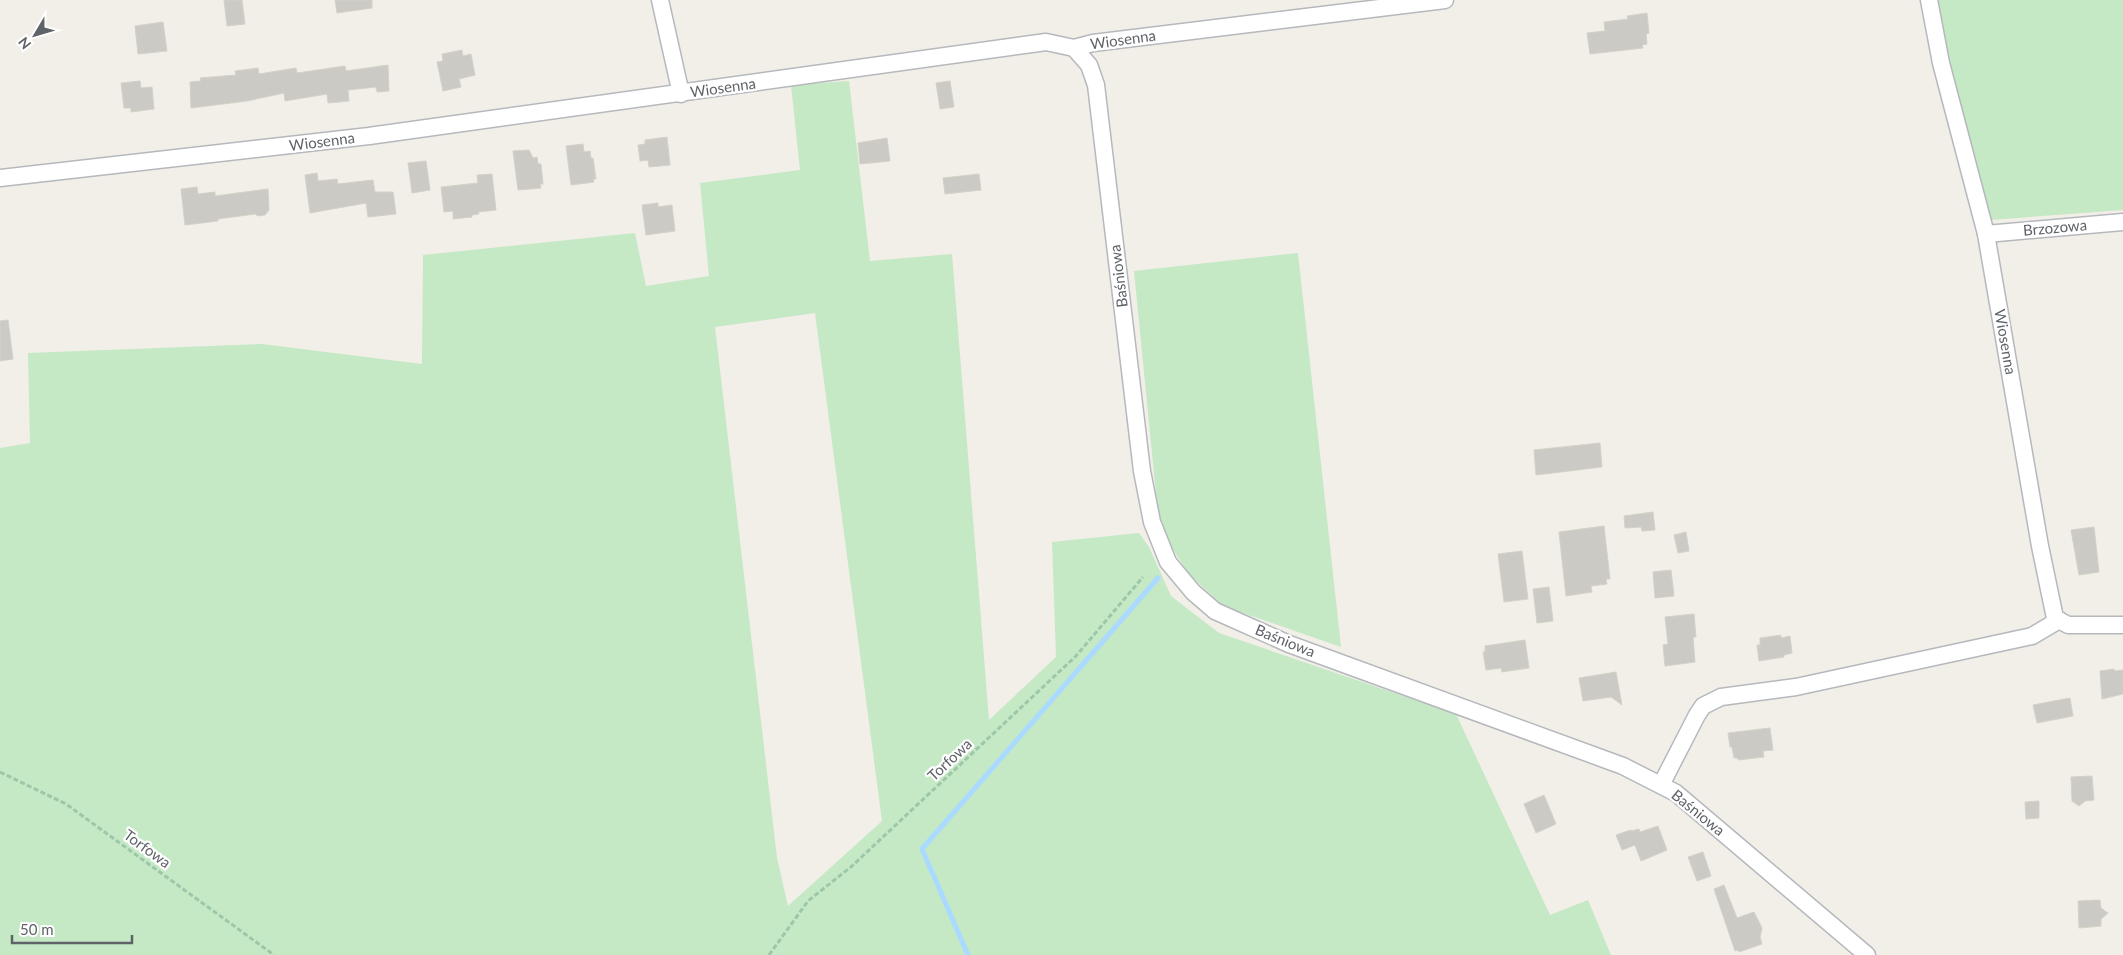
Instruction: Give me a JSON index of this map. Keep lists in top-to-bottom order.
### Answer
{
  "streets": {
    "street": ["Wiosenna", "Brzozowa", "Baśniowa"],
    "path": ["Torfowa"]
  },
  "crossings": [
    ["Wiosenna", "Brzozowa"],
    ["Wiosenna", "Baśniowa"]
  ],
  "scale_bar": "50 m",
  "north": "bottom left"
}
